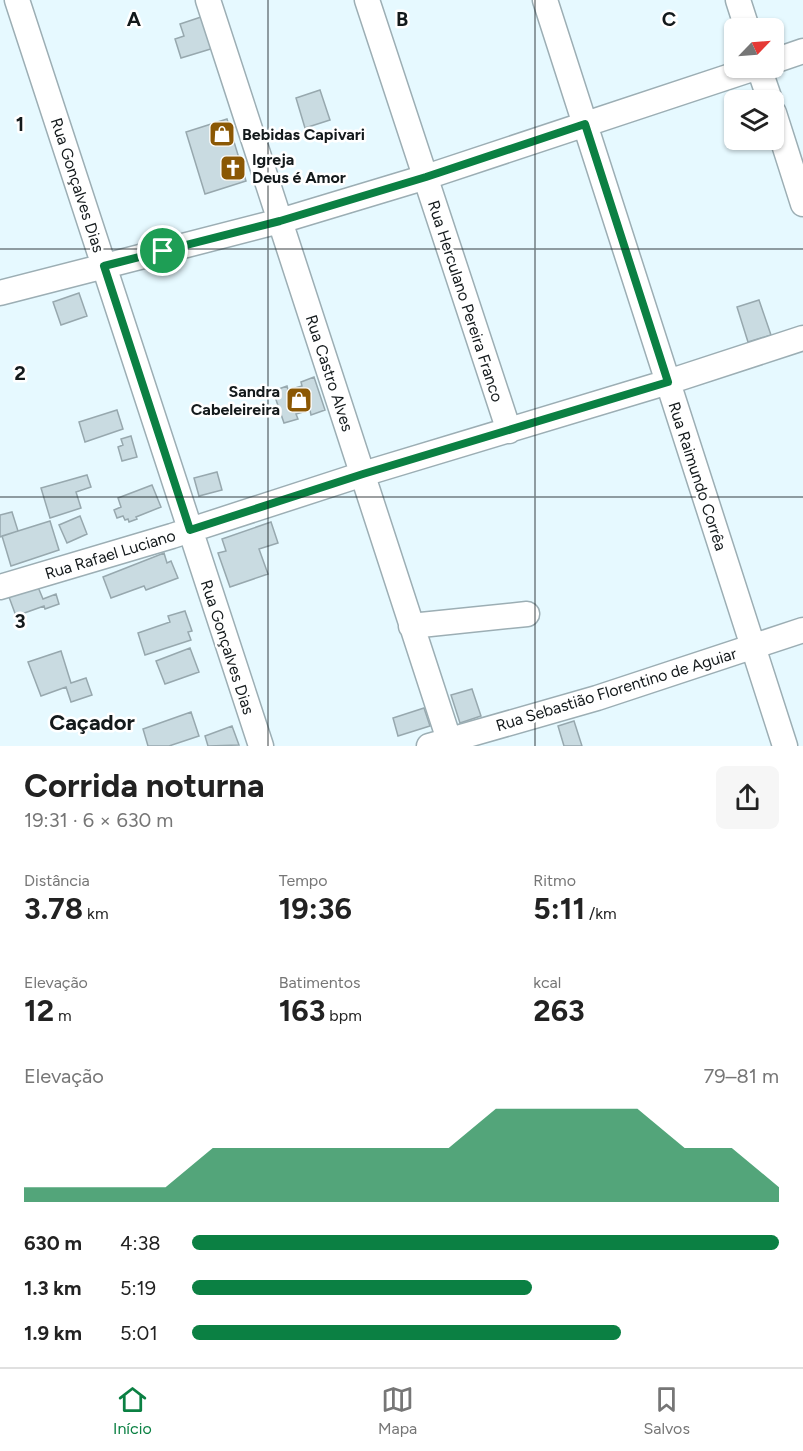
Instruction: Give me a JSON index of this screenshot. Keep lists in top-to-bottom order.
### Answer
{
  "streets": {
    "street": [
      "Rua Gonçalves Dias",
      "Rua Herculano Pereira Franco",
      "Rua Castro Alves",
      "Rua Raimundo Corrêa",
      "Rua Rafael Luciano",
      "Rua Sebastião Florentino de Aguiar"
    ]
  },
  "crossings": [
    ["Rua Gonçalves Dias", "Rua Rafael Luciano"],
    ["Rua Herculano Pereira Franco", "Rua Rafael Luciano"],
    ["Rua Castro Alves", "Rua Rafael Luciano"],
    ["Rua Castro Alves", "Rua Sebastião Florentino de Aguiar"],
    ["Rua Raimundo Corrêa", "Rua Rafael Luciano"],
    ["Rua Raimundo Corrêa", "Rua Sebastião Florentino de Aguiar"]
  ],
  "districts": ["Caçador"],
  "places": {
    "shop": ["Bebidas Capivari", "Sandra Cabeleireira"],
    "church": ["Igreja Deus é Amor"]
  },
  "north": "top right",
  "page": {
    "heading": ["Corrida noturna", "19:31 · 6 × 630 m"],
    "stats": [
      ["Distância", "3.78 km"],
      ["Tempo", "19:36"],
      ["Ritmo", "5:11 /km"],
      ["Elevação", "12 m"],
      ["Batimentos", "163 bpm"],
      ["kcal", "263"]
    ],
    "chart": ["Elevação", "79–81 m"],
    "list": [
      {
        "name": "630 m",
        "note": "4:38"
      },
      {
        "name": "1.3 km",
        "note": "5:19"
      },
      {
        "name": "1.9 km",
        "note": "5:01"
      }
    ],
    "tabs": ["Início", "Mapa", "Salvos"]
  },
  "grid": {
    "columns": ["A", "B", "C"],
    "rows": ["1", "2", "3"]
  }
}
